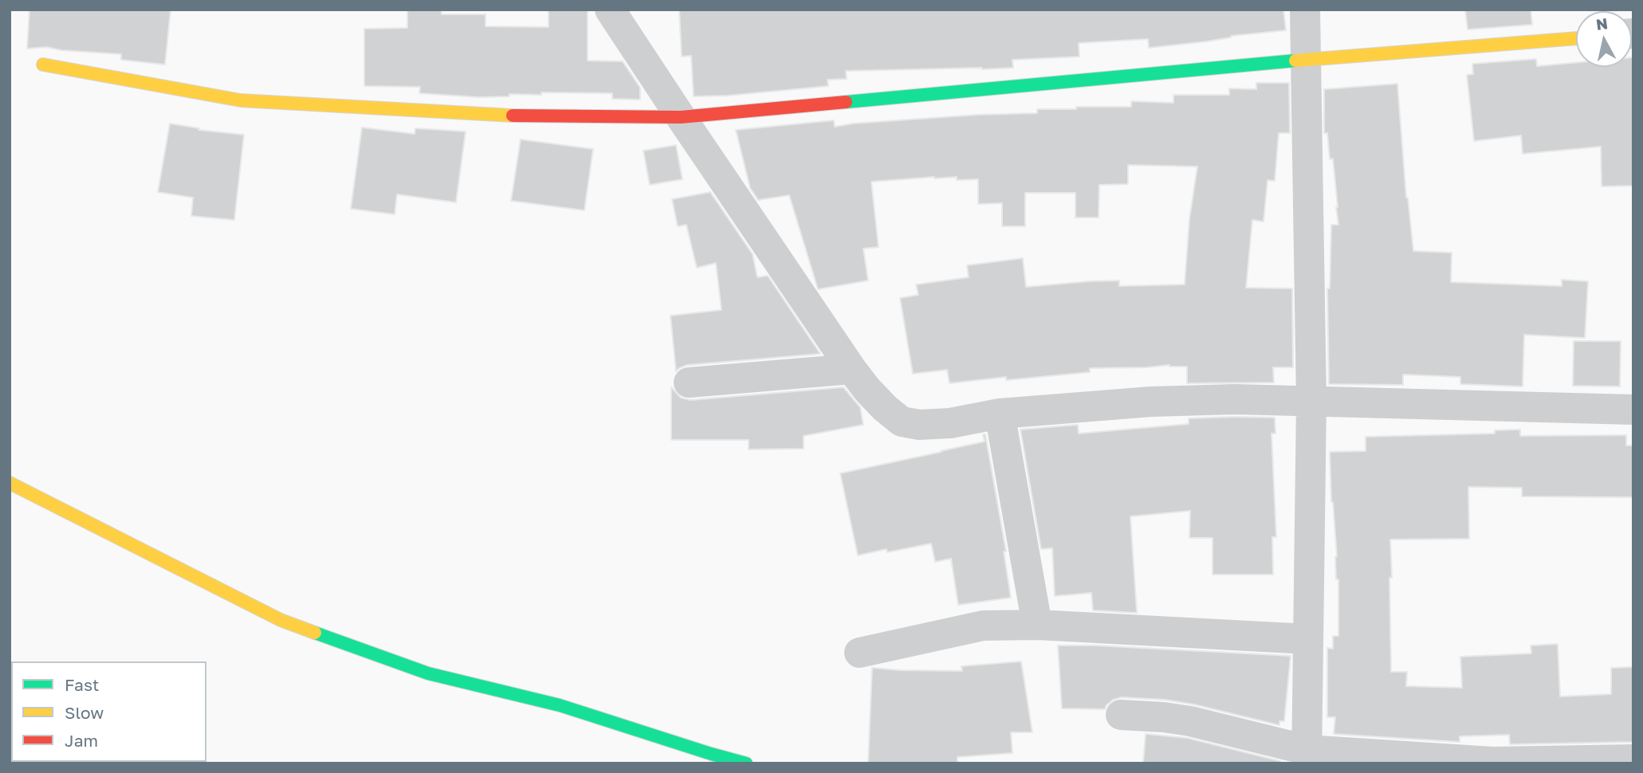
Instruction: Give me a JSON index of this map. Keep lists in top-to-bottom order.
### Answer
{
  "legend": ["Fast", "Slow", "Jam"],
  "north": "top"
}
